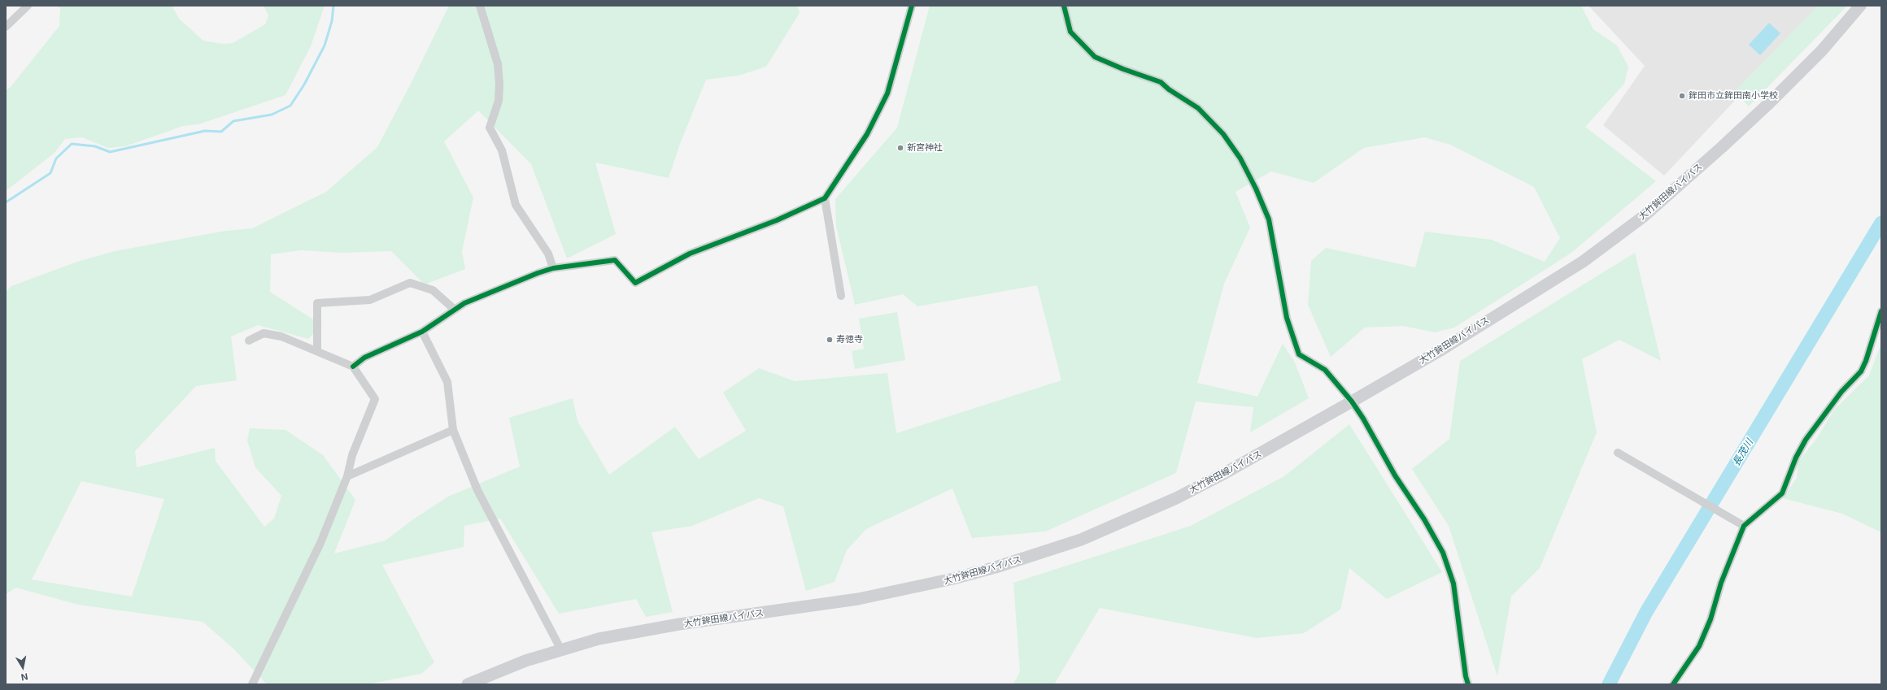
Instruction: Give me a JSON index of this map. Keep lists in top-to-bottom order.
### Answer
{
  "streets": {
    "main road": ["大竹鉾田線バイパス"]
  },
  "water": ["長茂川"],
  "places": ["鉾田市立鉾田南小学校", "新宮神社", "寿徳寺"],
  "north": "bottom"
}
